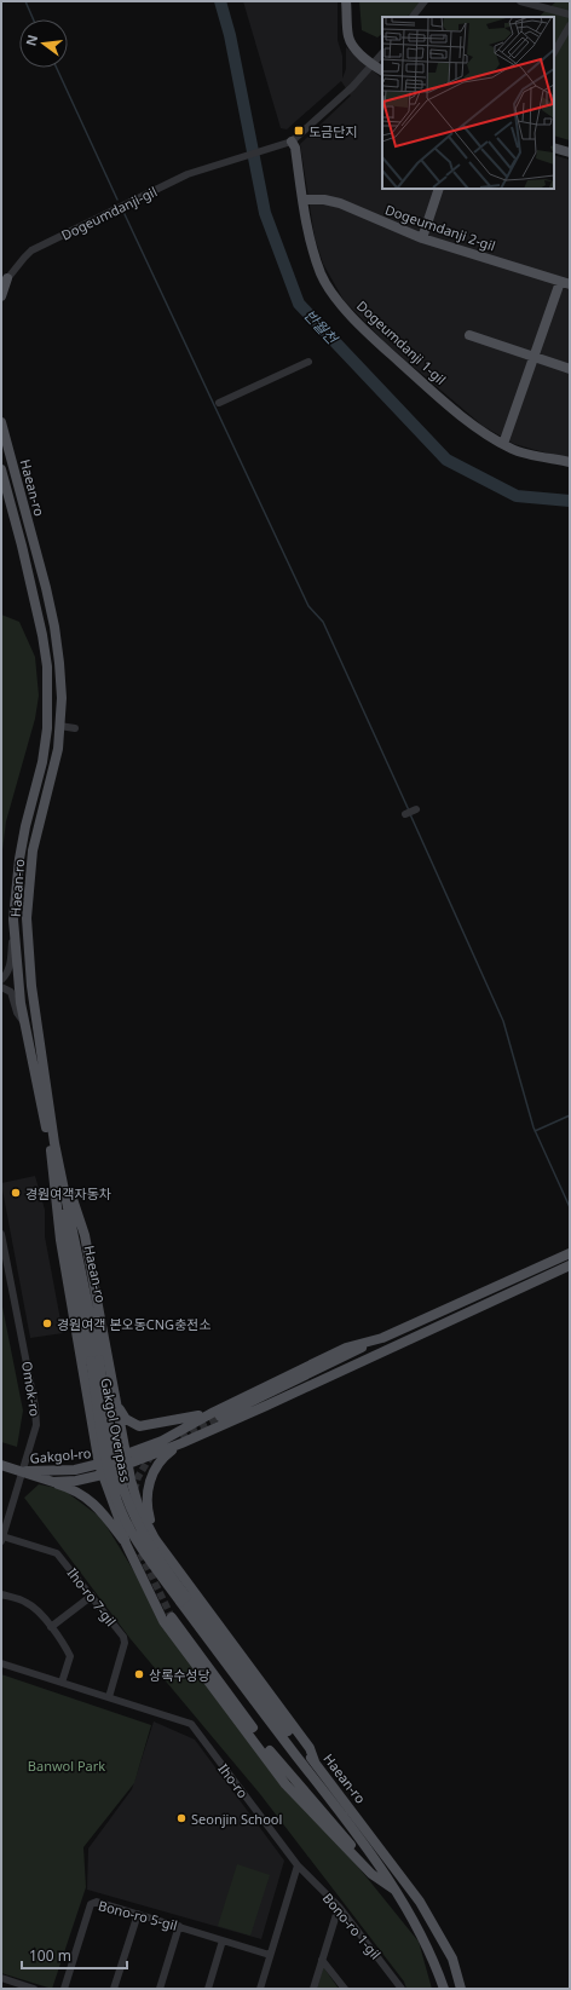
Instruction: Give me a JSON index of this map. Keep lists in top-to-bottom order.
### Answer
{
  "streets": {
    "main road": [
      "Dogeumdanji 2-gil",
      "Dogeumdanji 1-gil",
      "Haean-ro",
      "Gakgol Overpass",
      "Gakgol-ro"
    ],
    "street": [
      "Dogeumdanji-gil",
      "Omok-ro",
      "Iho-ro 7-gil",
      "Iho-ro",
      "Bono-ro 5-gil",
      "Bono-ro 1-gil"
    ]
  },
  "crossings": [
    ["Dogeumdanji-gil", "Dogeumdanji 1-gil"],
    ["Dogeumdanji 2-gil", "Dogeumdanji 1-gil"],
    ["Haean-ro", "Gakgol Overpass"],
    ["Omok-ro", "Gakgol-ro"],
    ["Omok-ro", "Iho-ro 7-gil"],
    ["Iho-ro 7-gil", "Iho-ro"],
    ["Iho-ro", "Bono-ro 1-gil"]
  ],
  "water": ["반월천"],
  "parks": ["Banwol Park"],
  "places": {
    "transit": ["도금단지"],
    "other": [
      "경원여객자동차",
      "경원여객 본오동CNG충전소",
      "상록수성당",
      "Seonjin School"
    ]
  },
  "scale_bar": "100 m",
  "north": "left"
}
